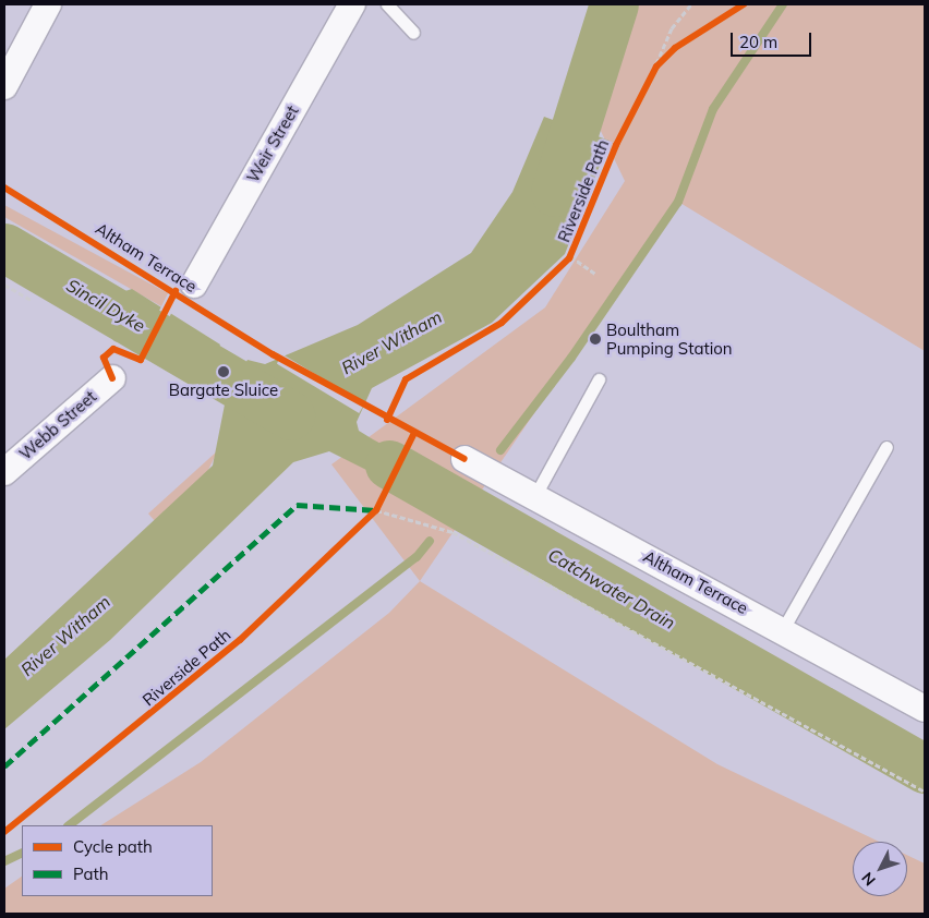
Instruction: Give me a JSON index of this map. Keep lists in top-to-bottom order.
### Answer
{
  "streets": {
    "street": ["Weir Street", "Altham Terrace", "Webb Street"],
    "cycle path": ["Riverside Path"]
  },
  "water": ["Sincil Dyke", "River Witham", "Catchwater Drain"],
  "places": ["Boultham Pumping Station", "Bargate Sluice"],
  "legend": ["Cycle path", "Path"],
  "scale_bar": "20 m",
  "north": "bottom left"
}
